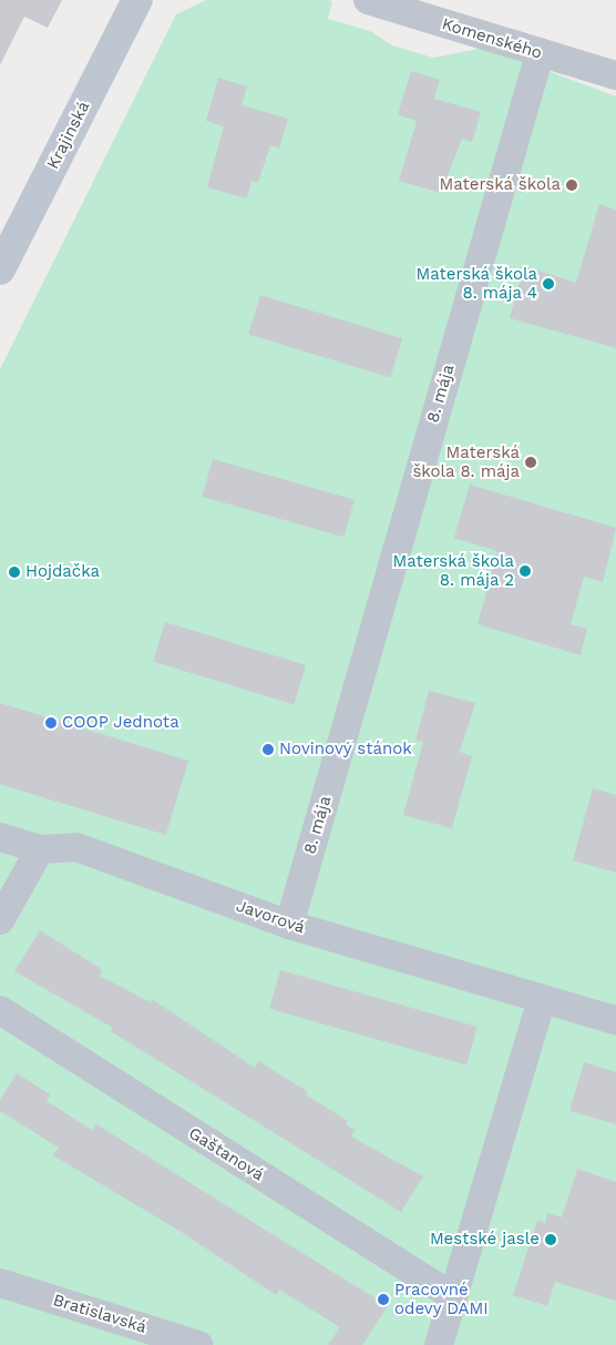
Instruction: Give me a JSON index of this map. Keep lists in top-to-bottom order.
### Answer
{
  "streets": {
    "main road": ["Krajinská"],
    "street": [
      "Komenského",
      "8. mája",
      "Javorová",
      "Gaštanová",
      "Bratislavská"
    ]
  },
  "crossings": [
    ["Komenského", "8. mája"],
    ["8. mája", "Javorová"]
  ],
  "places": [
    "Materská škola",
    "Materská škola 8. mája 4",
    "Materská škola 8. mája",
    "Materská škola 8. mája 2",
    "Hojdačka",
    "COOP Jednota",
    "Novinový stánok",
    "Mestské jasle",
    "Pracovné odevy DAMI"
  ]
}
